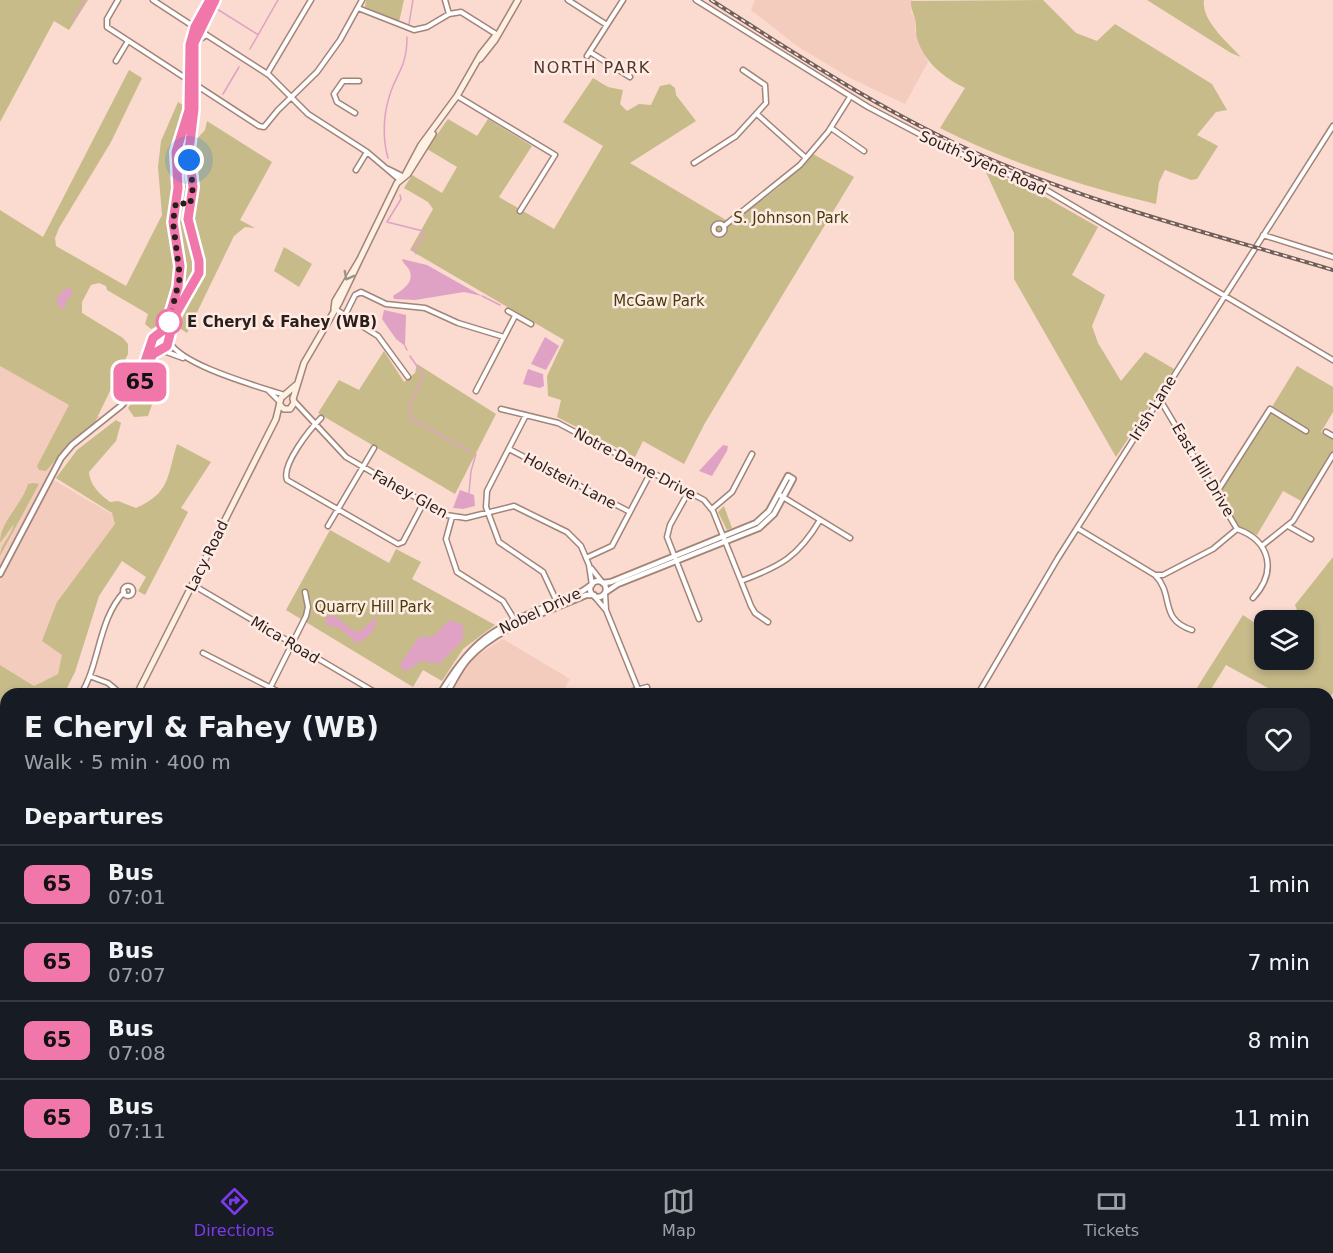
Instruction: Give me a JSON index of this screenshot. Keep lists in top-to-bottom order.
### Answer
{
  "streets": {
    "main road": ["Lacy Road"],
    "street": [
      "South Syene Road",
      "Irish Lane",
      "Notre Dame Drive",
      "East Hill Drive",
      "Holstein Lane",
      "Fahey Glen",
      "Nobel Drive",
      "Mica Road"
    ]
  },
  "crossings": [
    ["South Syene Road", "Irish Lane"],
    ["Irish Lane", "East Hill Drive"],
    ["Notre Dame Drive", "Nobel Drive"],
    ["Fahey Glen", "Lacy Road"],
    ["Fahey Glen", "Nobel Drive"],
    ["Lacy Road", "Mica Road"]
  ],
  "districts": ["NORTH PARK"],
  "parks": ["S. Johnson Park", "McGaw Park", "Quarry Hill Park"],
  "places": ["E Cheryl & Fahey (WB)"],
  "lines": ["bus line 65"],
  "page": {
    "on_map": "65",
    "heading": [
      ["E Cheryl & Fahey (WB)", "Walk · 5 min · 400 m"],
      "Departures"
    ],
    "list": [
      {
        "mark": "65",
        "name": "Bus",
        "note": "07:01",
        "value": "1 min"
      },
      {
        "mark": "65",
        "name": "Bus",
        "note": "07:07",
        "value": "7 min"
      },
      {
        "mark": "65",
        "name": "Bus",
        "note": "07:08",
        "value": "8 min"
      },
      {
        "mark": "65",
        "name": "Bus",
        "note": "07:11",
        "value": "11 min"
      }
    ],
    "tabs": ["Directions", "Map", "Tickets"]
  }
}
